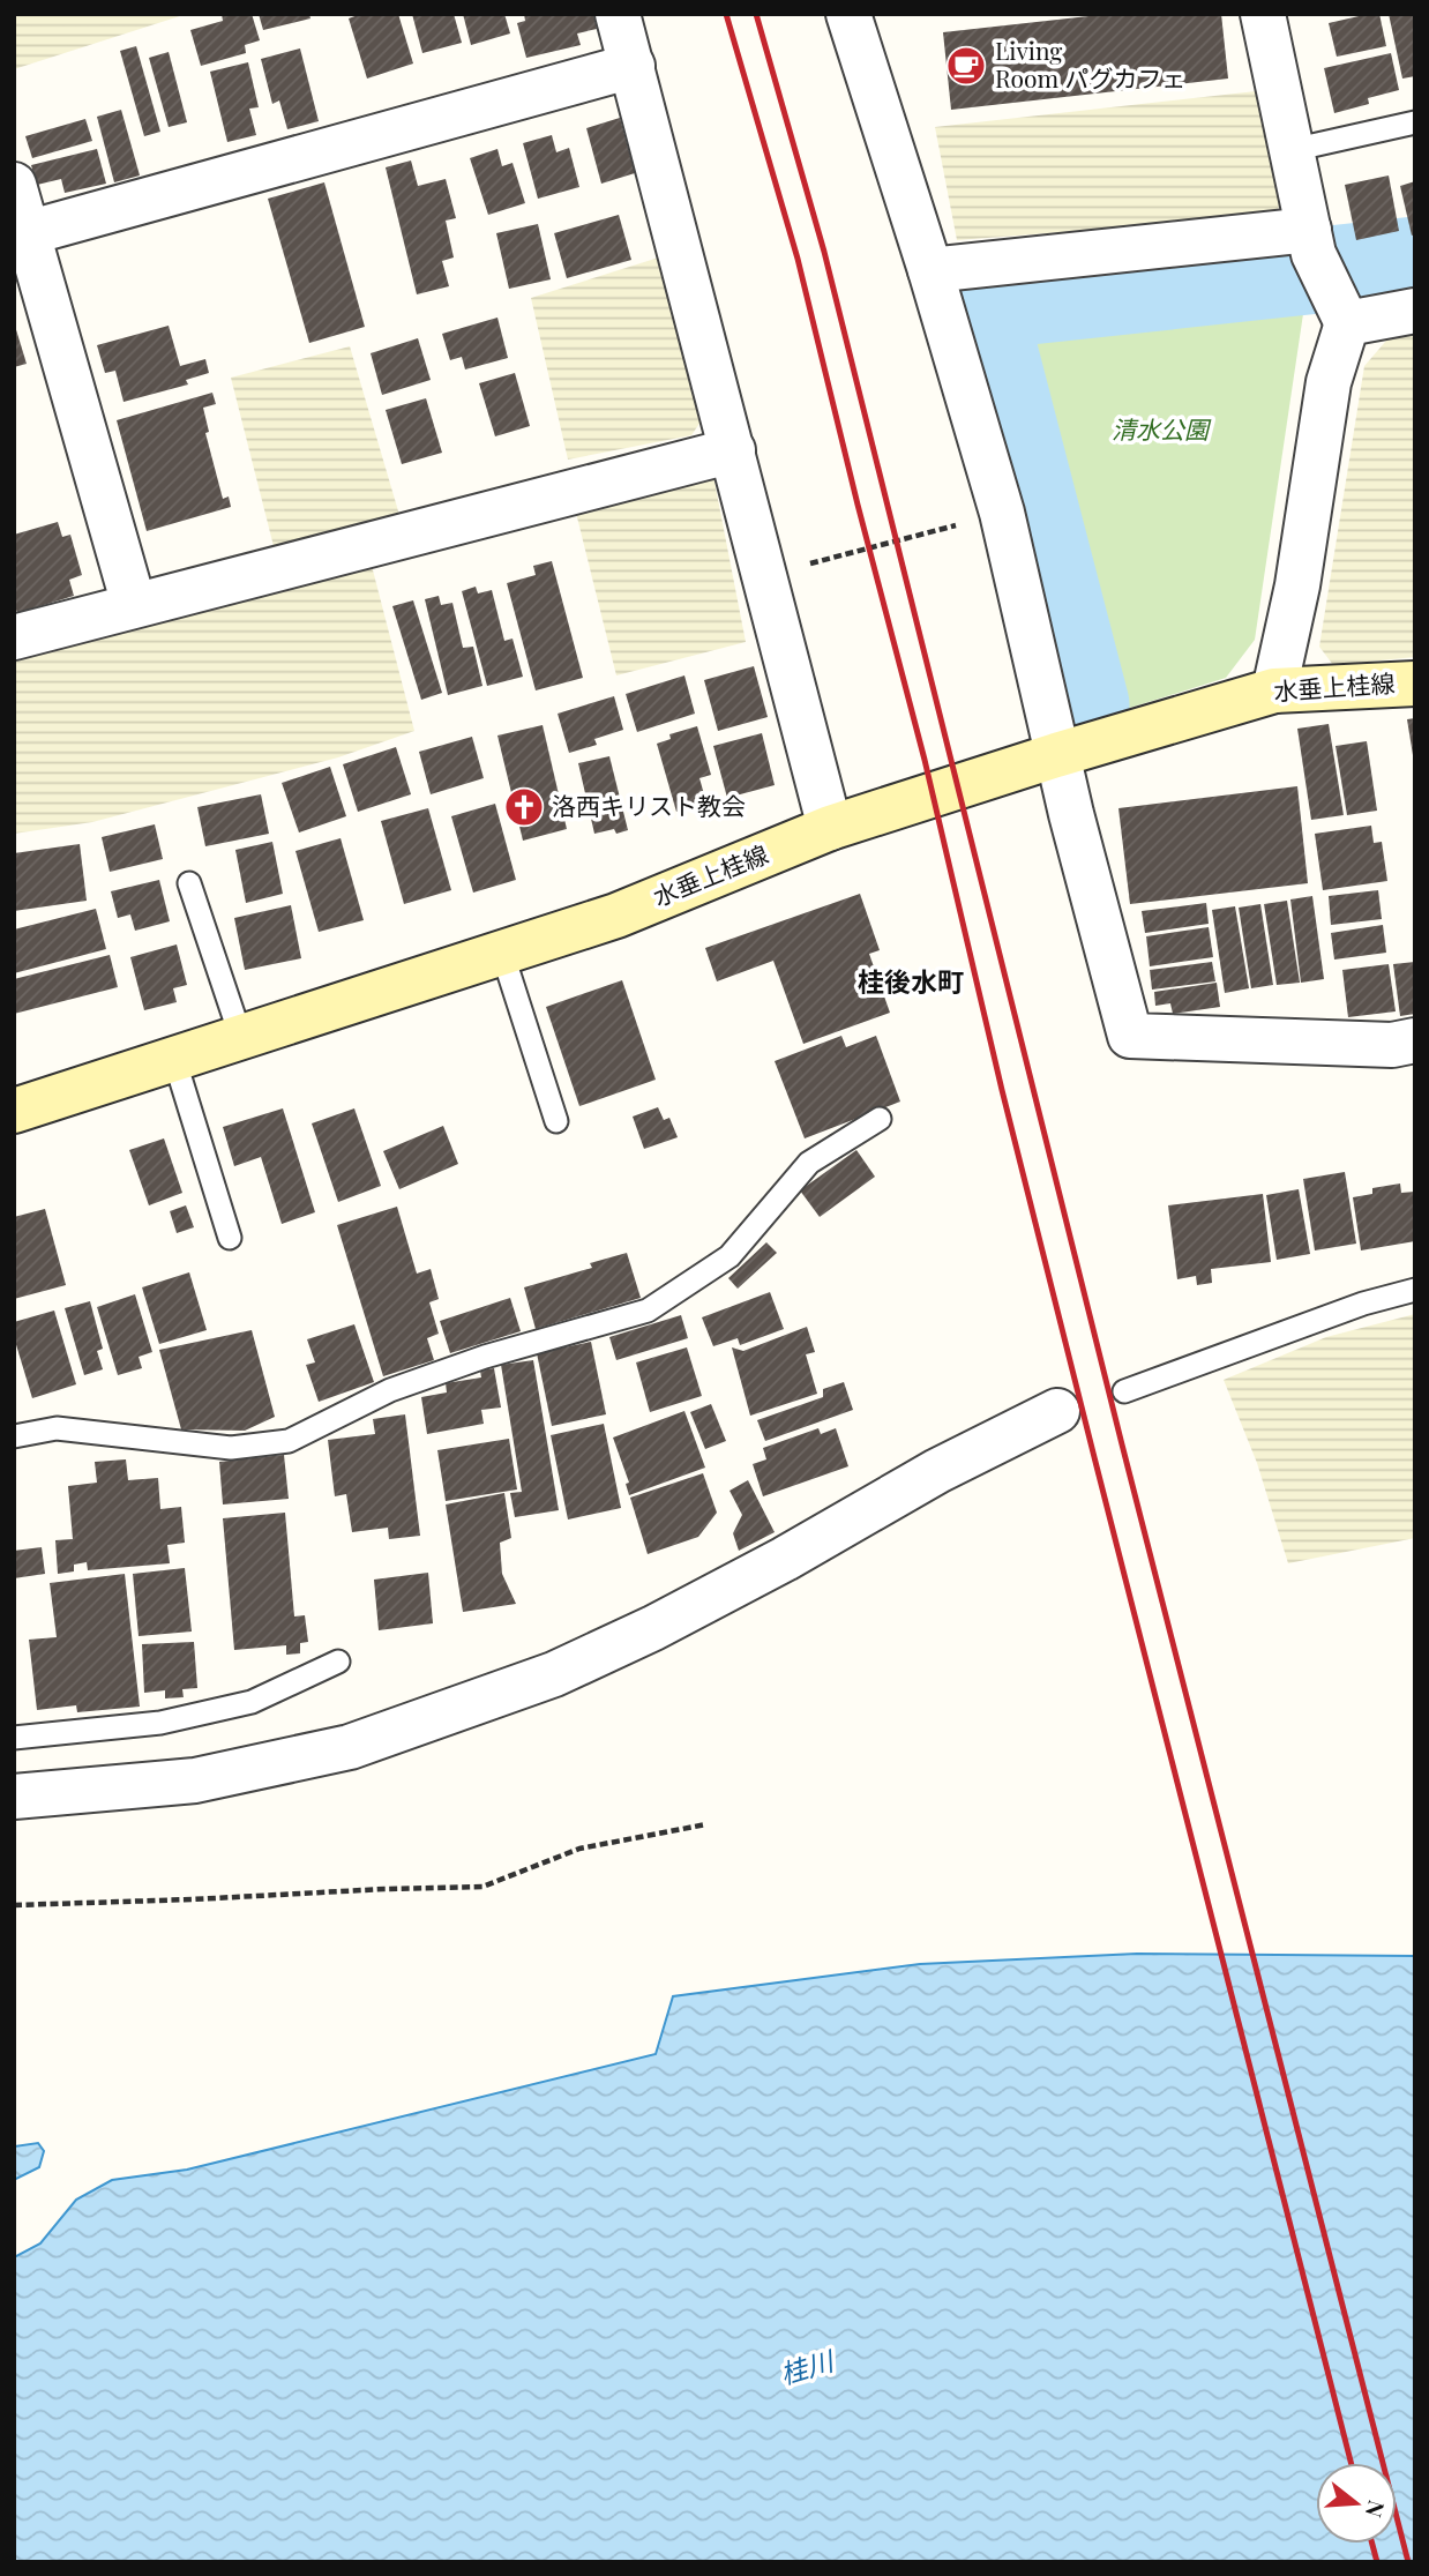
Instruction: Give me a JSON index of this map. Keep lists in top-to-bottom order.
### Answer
{
  "streets": {
    "main road": ["水垂上桂線"]
  },
  "districts": ["桂後水町"],
  "water": ["桂川"],
  "parks": ["清水公園"],
  "places": {
    "cafe": ["Living Room パグカフェ"],
    "church": ["洛西キリスト教会"]
  },
  "north": "right"
}
